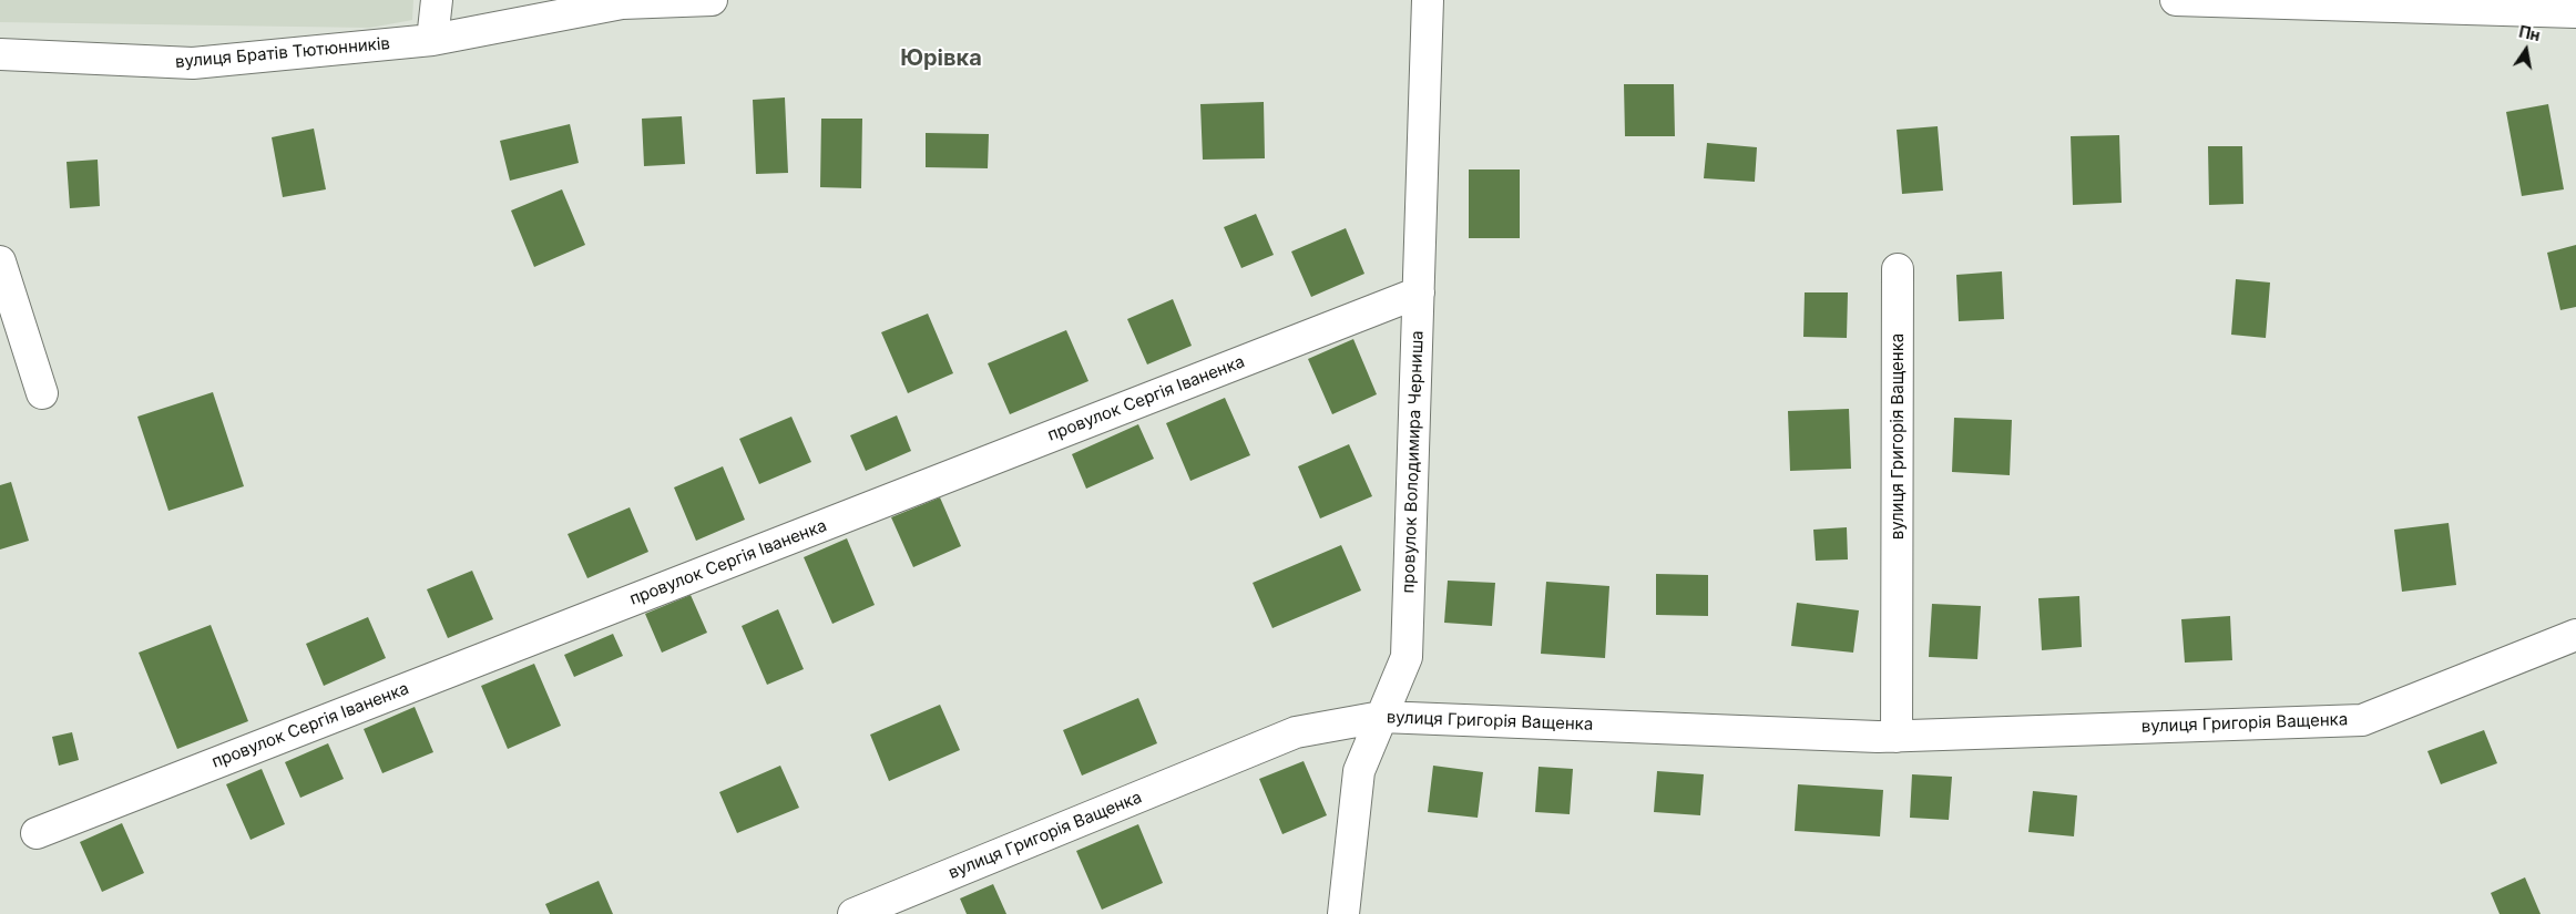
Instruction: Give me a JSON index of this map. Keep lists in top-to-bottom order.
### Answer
{
  "streets": {
    "street": [
      "вулиця Братів Тютюнників",
      "провулок Сергія Іваненка",
      "вулиця Григорія Ващенка",
      "провулок Володимира Черниша"
    ]
  },
  "crossings": [
    ["провулок Сергія Іваненка", "провулок Володимира Черниша"],
    ["вулиця Григорія Ващенка", "провулок Володимира Черниша"]
  ],
  "districts": ["Юрівка"],
  "north": "top"
}
